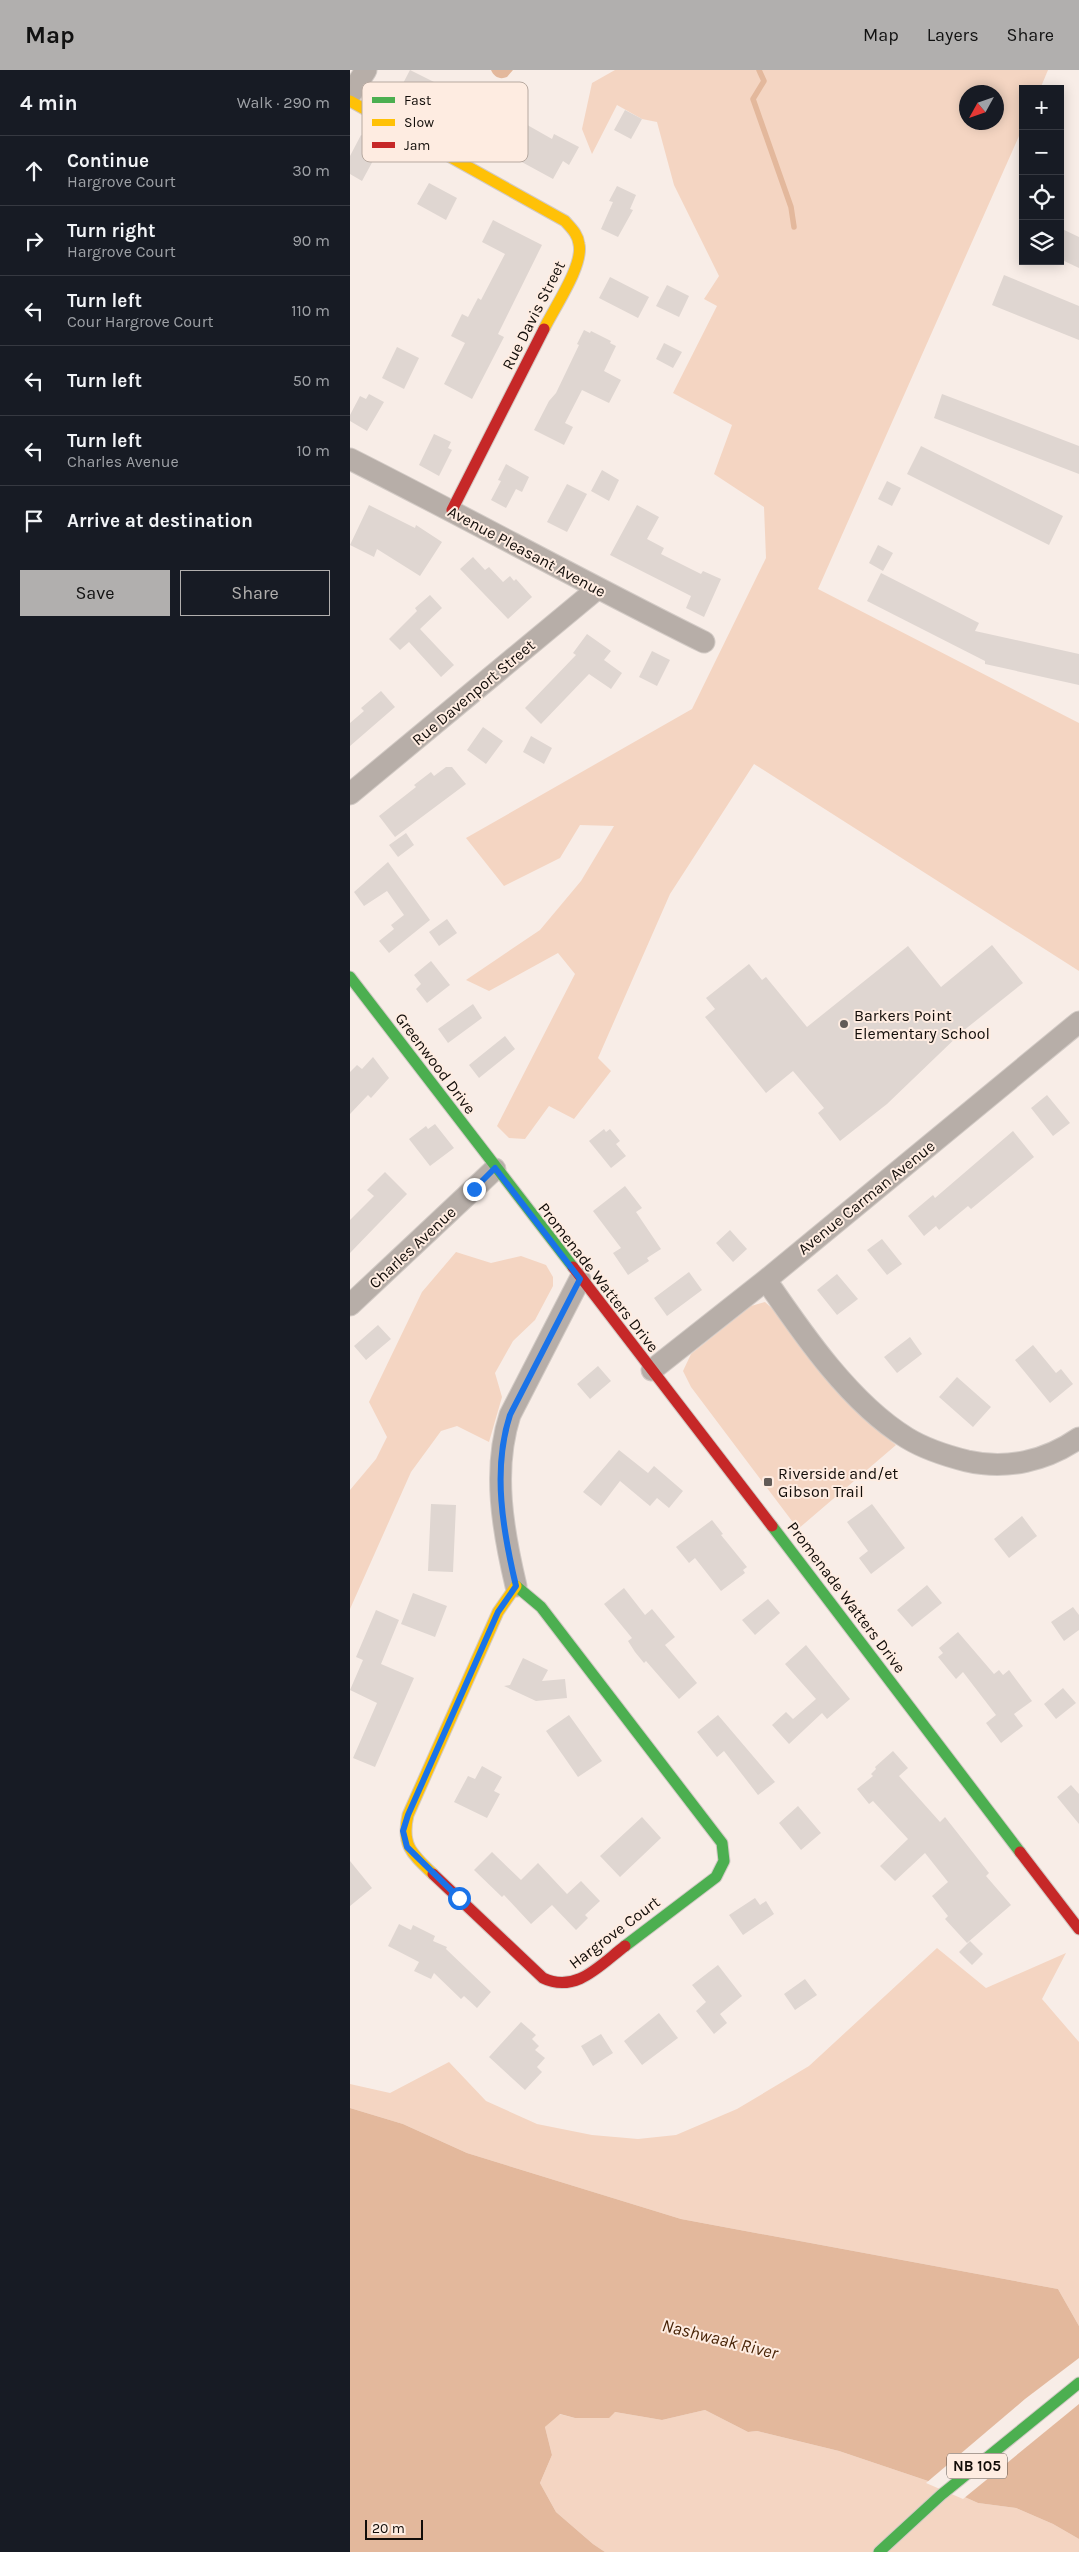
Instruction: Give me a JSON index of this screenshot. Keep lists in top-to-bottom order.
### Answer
{
  "streets": {
    "street": [
      "Rue Davis Street",
      "Avenue Pleasant Avenue",
      "Rue Davenport Street",
      "Greenwood Drive",
      "Avenue Carman Avenue",
      "Charles Avenue",
      "Promenade Watters Drive",
      "Hargrove Court",
      "NB 105"
    ]
  },
  "crossings": [
    ["Rue Davis Street", "Avenue Pleasant Avenue"],
    ["Avenue Pleasant Avenue", "Rue Davenport Street"],
    ["Greenwood Drive", "Charles Avenue"],
    ["Greenwood Drive", "Promenade Watters Drive"],
    ["Avenue Carman Avenue", "Promenade Watters Drive"],
    ["Charles Avenue", "Promenade Watters Drive"]
  ],
  "water": ["Nashwaak River"],
  "places": {
    "other": ["Barkers Point Elementary School"],
    "transit": ["Riverside and/et Gibson Trail"]
  },
  "legend": ["Fast", "Slow", "Jam"],
  "scale_bar": "20 m",
  "north": "bottom left",
  "page": {
    "header": "Map",
    "nav": ["Map", "Layers", "Share"],
    "heading": ["4 min", "Walk · 290 m"],
    "map_buttons": ["+", "−"],
    "list": [
      ["Continue", "Hargrove Court", "30 m"],
      ["Turn right", "Hargrove Court", "90 m"],
      ["Turn left", "Cour Hargrove Court", "110 m"],
      ["Turn left", "50 m"],
      ["Turn left", "Charles Avenue", "10 m"],
      "Arrive at destination"
    ],
    "buttons": ["Save", "Share"],
    "scale": "20 m"
  }
}
